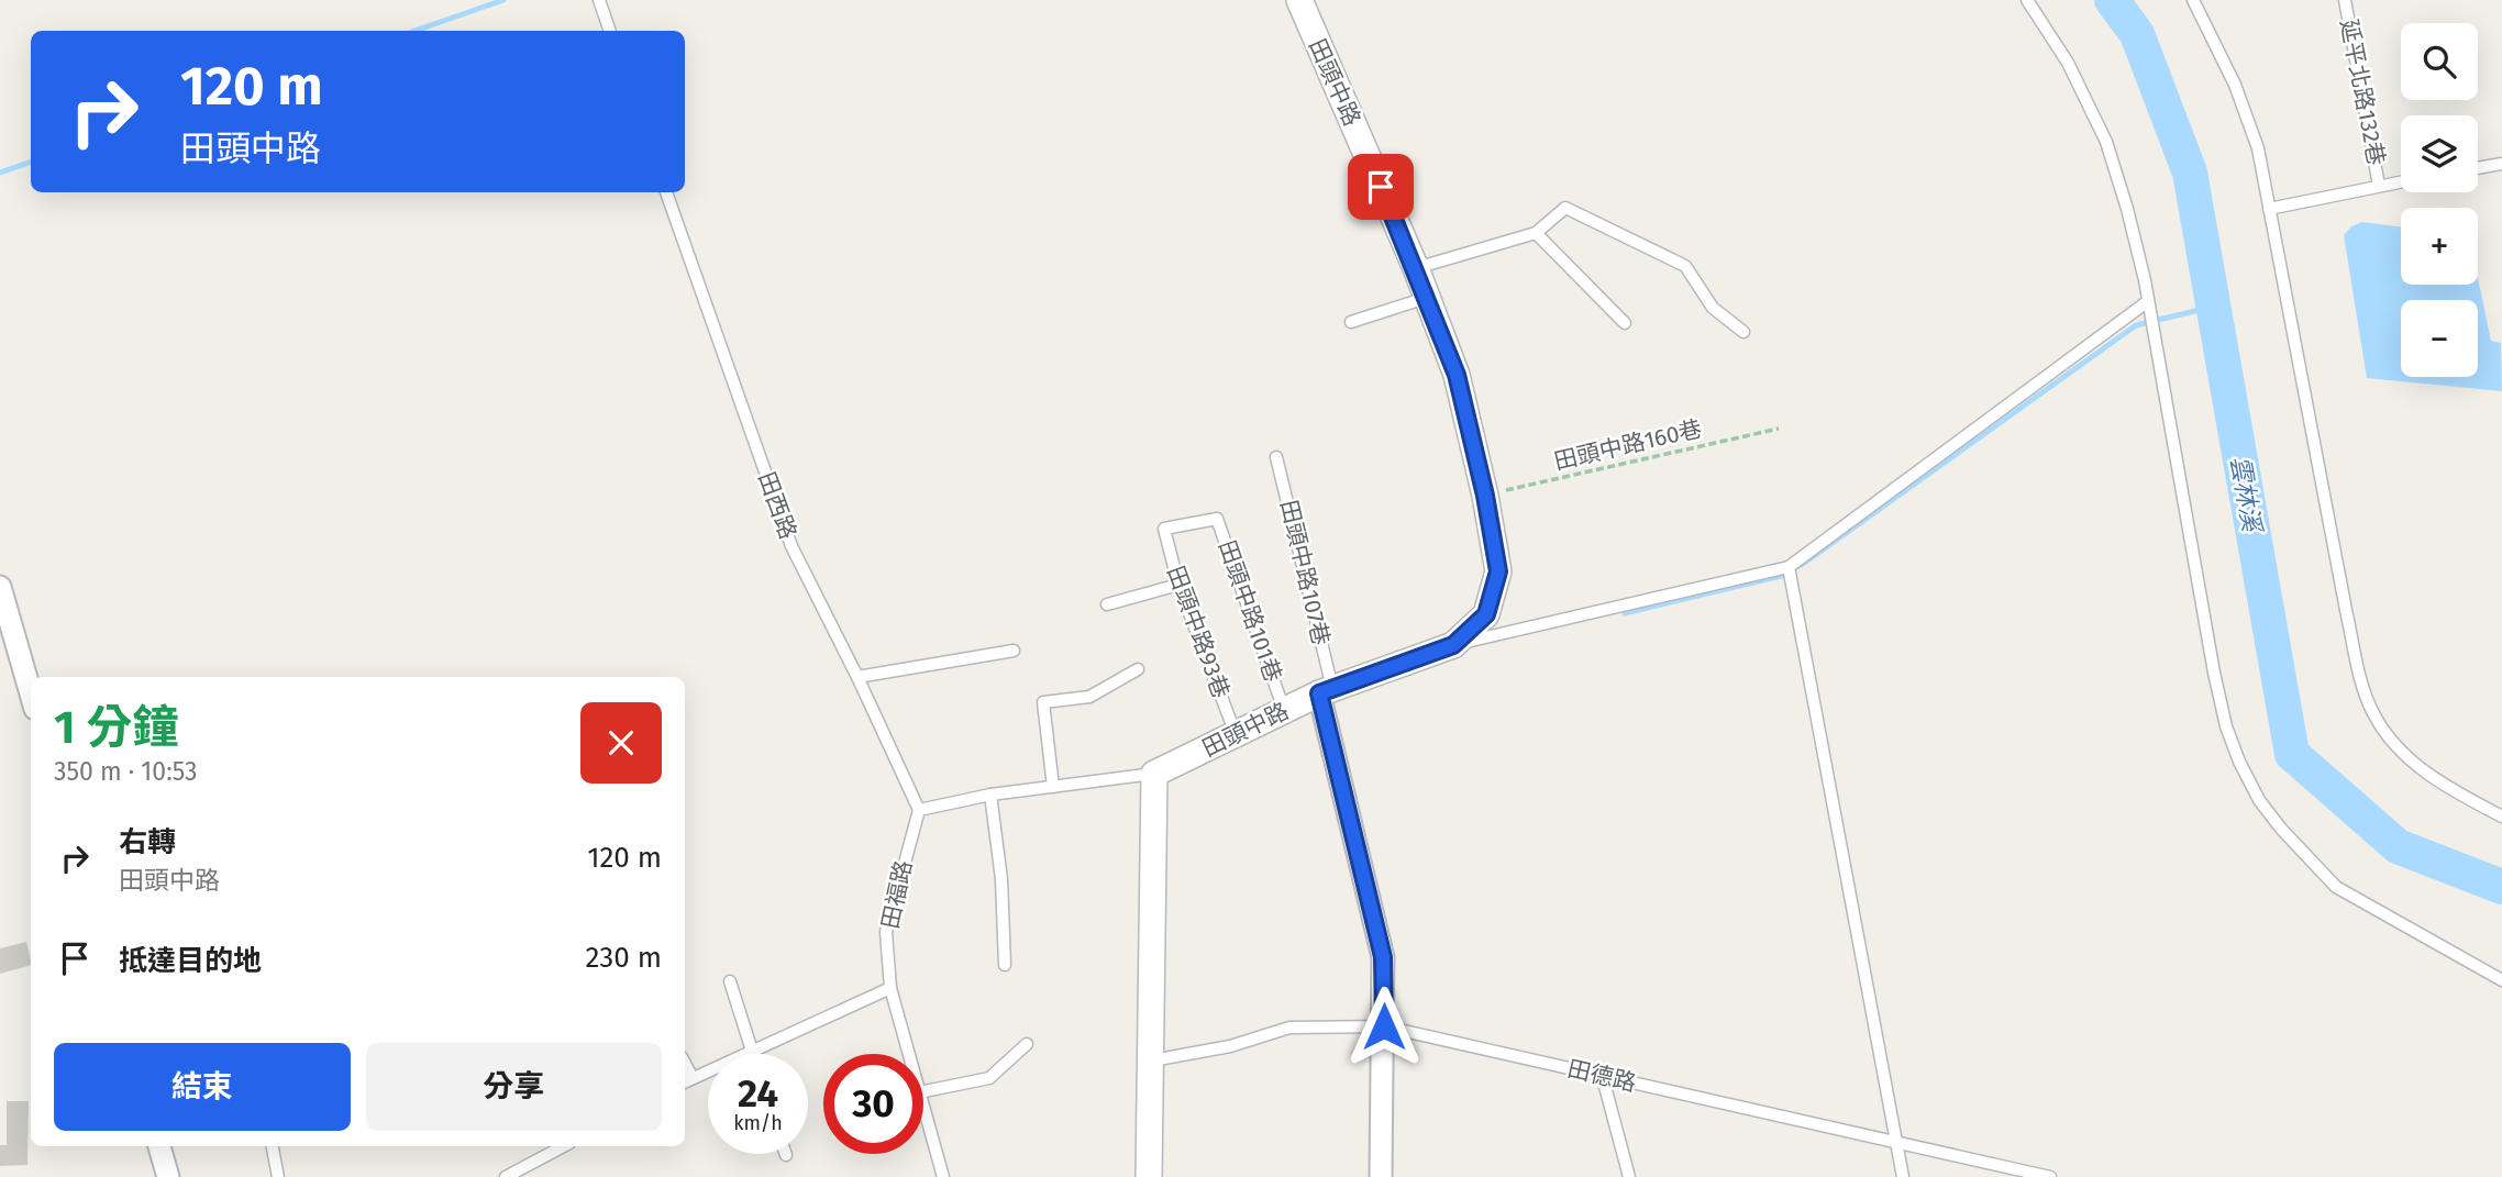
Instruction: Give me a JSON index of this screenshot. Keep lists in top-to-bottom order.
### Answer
{
  "streets": {
    "street": ["田頭中路"],
    "lane": [
      "延平北路132巷",
      "田西路",
      "田頭中路107巷",
      "田頭中路101巷",
      "田頭中路93巷",
      "田福路",
      "田德路"
    ],
    "path": ["田頭中路160巷"]
  },
  "crossings": [
    ["田頭中路", "田頭中路160巷"],
    ["田頭中路", "田頭中路107巷"],
    ["田頭中路", "田頭中路101巷"],
    ["田頭中路", "田頭中路93巷"],
    ["田西路", "田福路"],
    ["田頭中路101巷", "田頭中路93巷"]
  ],
  "water": ["雲林溪"],
  "page": {
    "map_buttons": ["+", "−"],
    "turn": ["120 m", "田頭中路"],
    "heading": ["1 分鐘", "350 m · 10:53"],
    "list": [
      {
        "name": "右轉",
        "note": "田頭中路",
        "value": "120 m"
      },
      {
        "name": "抵達目的地",
        "value": "230 m"
      }
    ],
    "buttons": ["結束", "分享"],
    "speed": "24 km/h",
    "limit": "30"
  }
}
